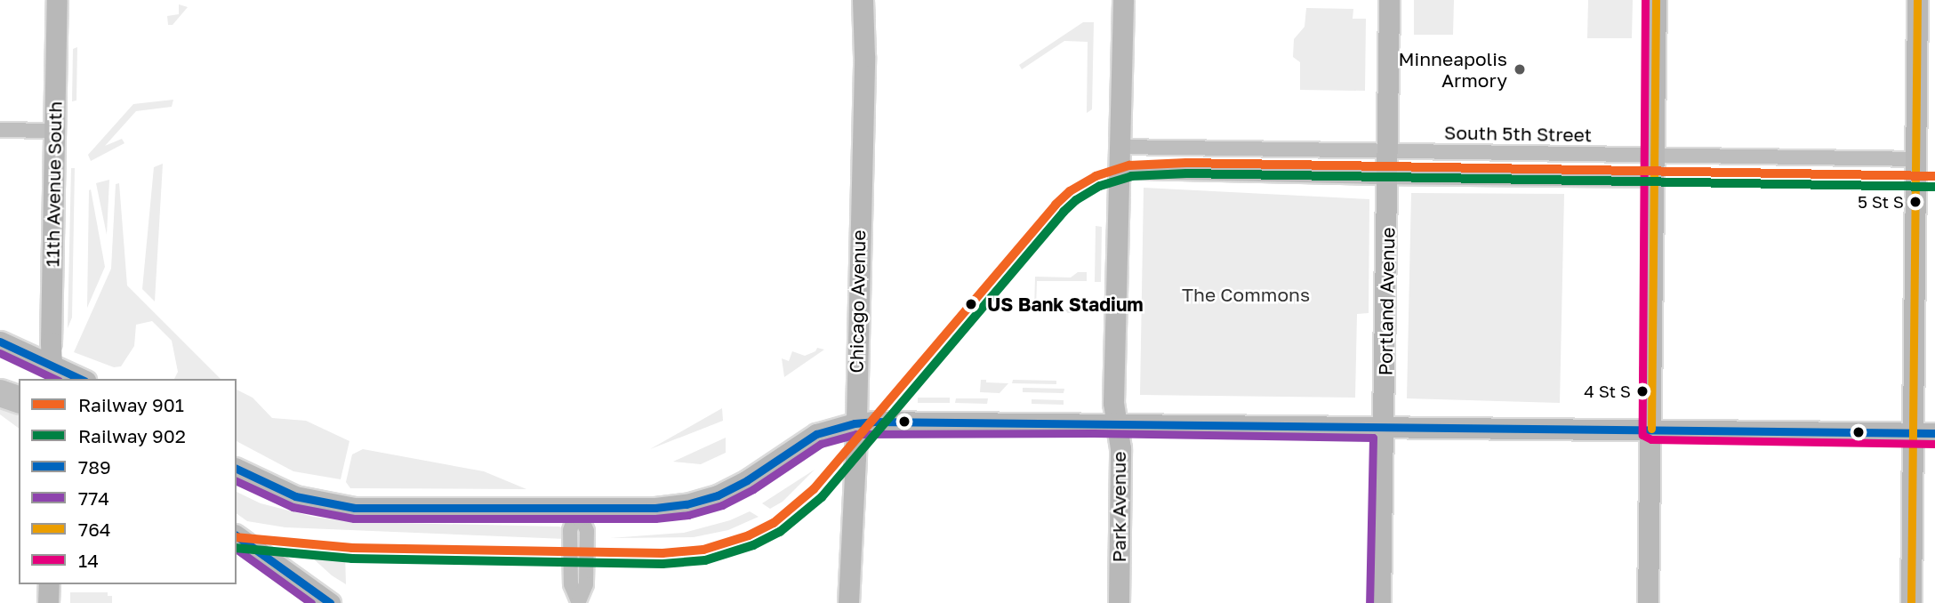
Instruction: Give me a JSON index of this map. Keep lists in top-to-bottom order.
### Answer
{
  "streets": {
    "main road": [
      "11th Avenue South",
      "Chicago Avenue",
      "Portland Avenue",
      "Park Avenue"
    ],
    "street": ["South 5th Street"]
  },
  "crossings": [
    ["South 5th Street", "Portland Avenue"],
    ["South 5th Street", "Park Avenue"]
  ],
  "parks": ["The Commons"],
  "places": [
    "Minneapolis Armory",
    "5 St S",
    "US Bank Stadium",
    "4 St S"
  ],
  "lines": [
    "transit line 764",
    "transit line 14",
    "rail line 901",
    "rail line 902",
    "transit line 789",
    "transit line 774"
  ],
  "legend": [
    "Railway 901",
    "Railway 902",
    "789",
    "774",
    "764",
    "14"
  ]
}
